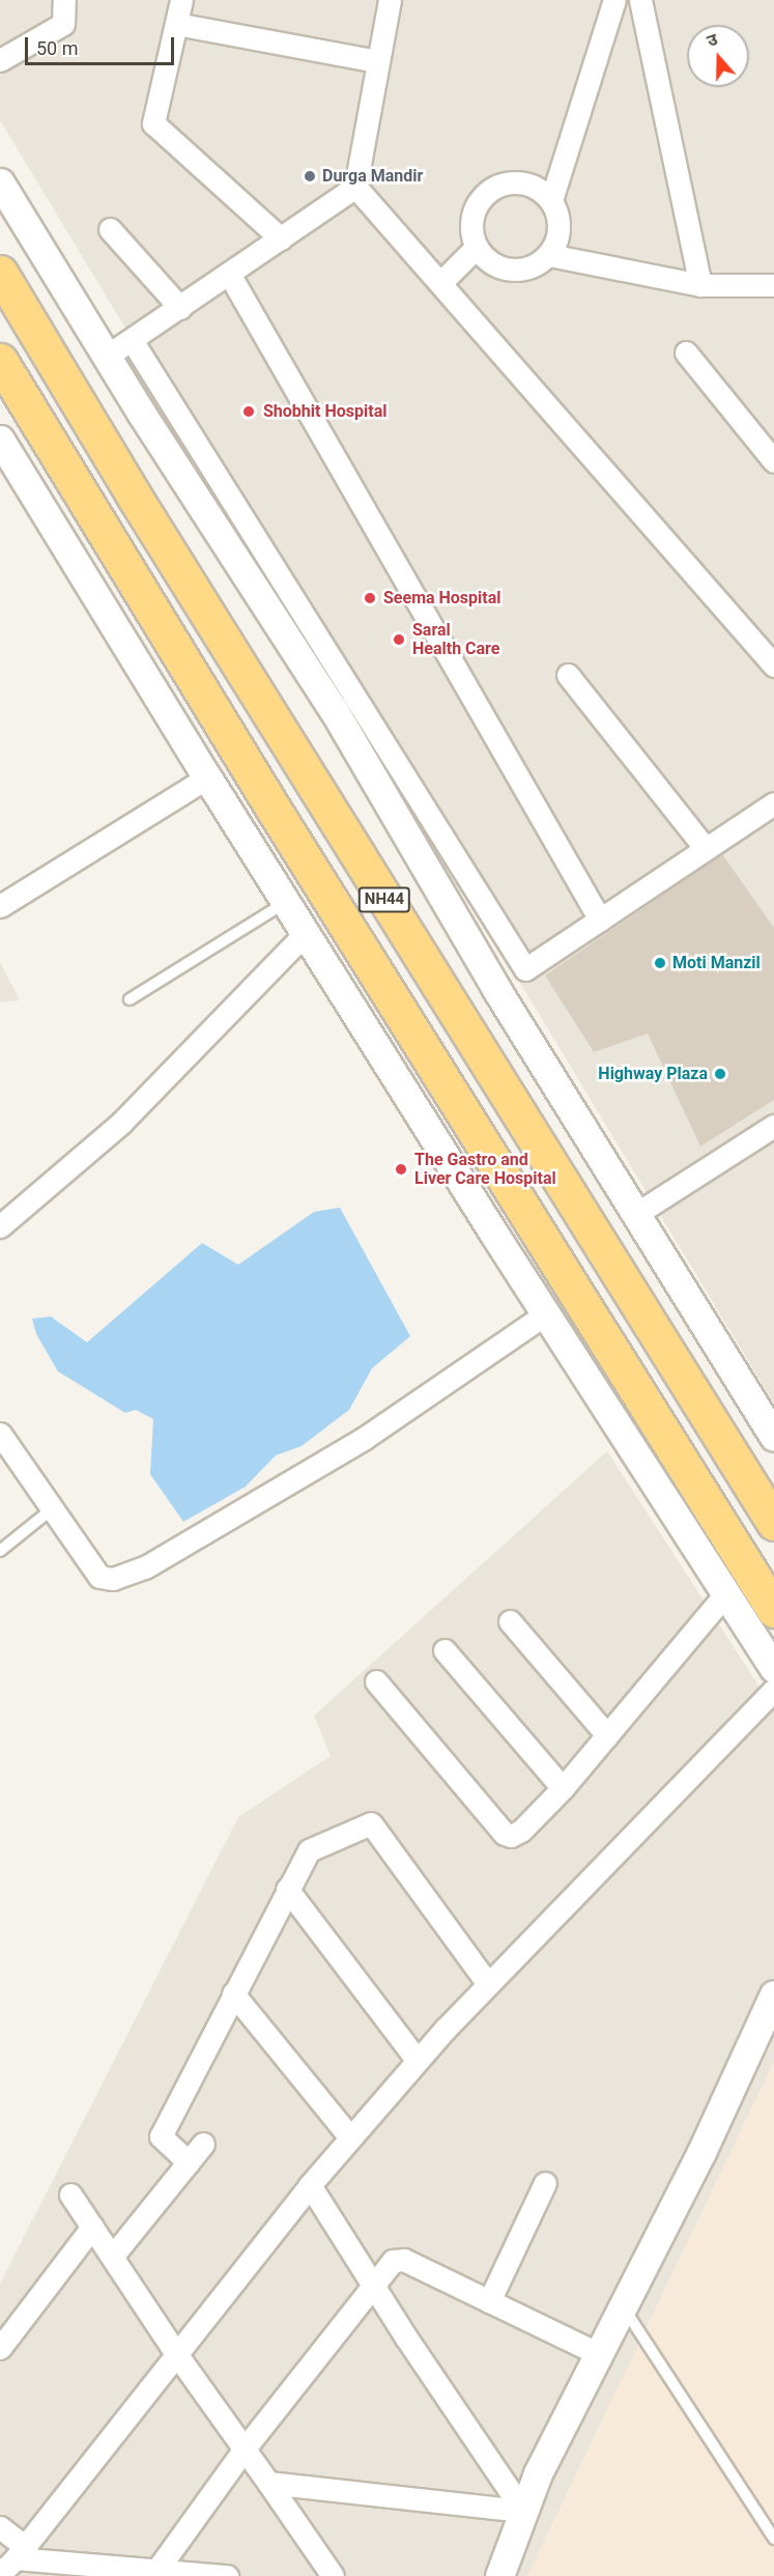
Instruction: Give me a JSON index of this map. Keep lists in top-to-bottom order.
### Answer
{
  "streets": {
    "highway": ["NH44"]
  },
  "places": [
    "Durga Mandir",
    "Shobhit Hospital",
    "Seema Hospital",
    "Saral Health Care",
    "Moti Manzil",
    "Highway Plaza",
    "The Gastro and Liver Care Hospital"
  ],
  "scale_bar": "50 m",
  "north": "top"
}
